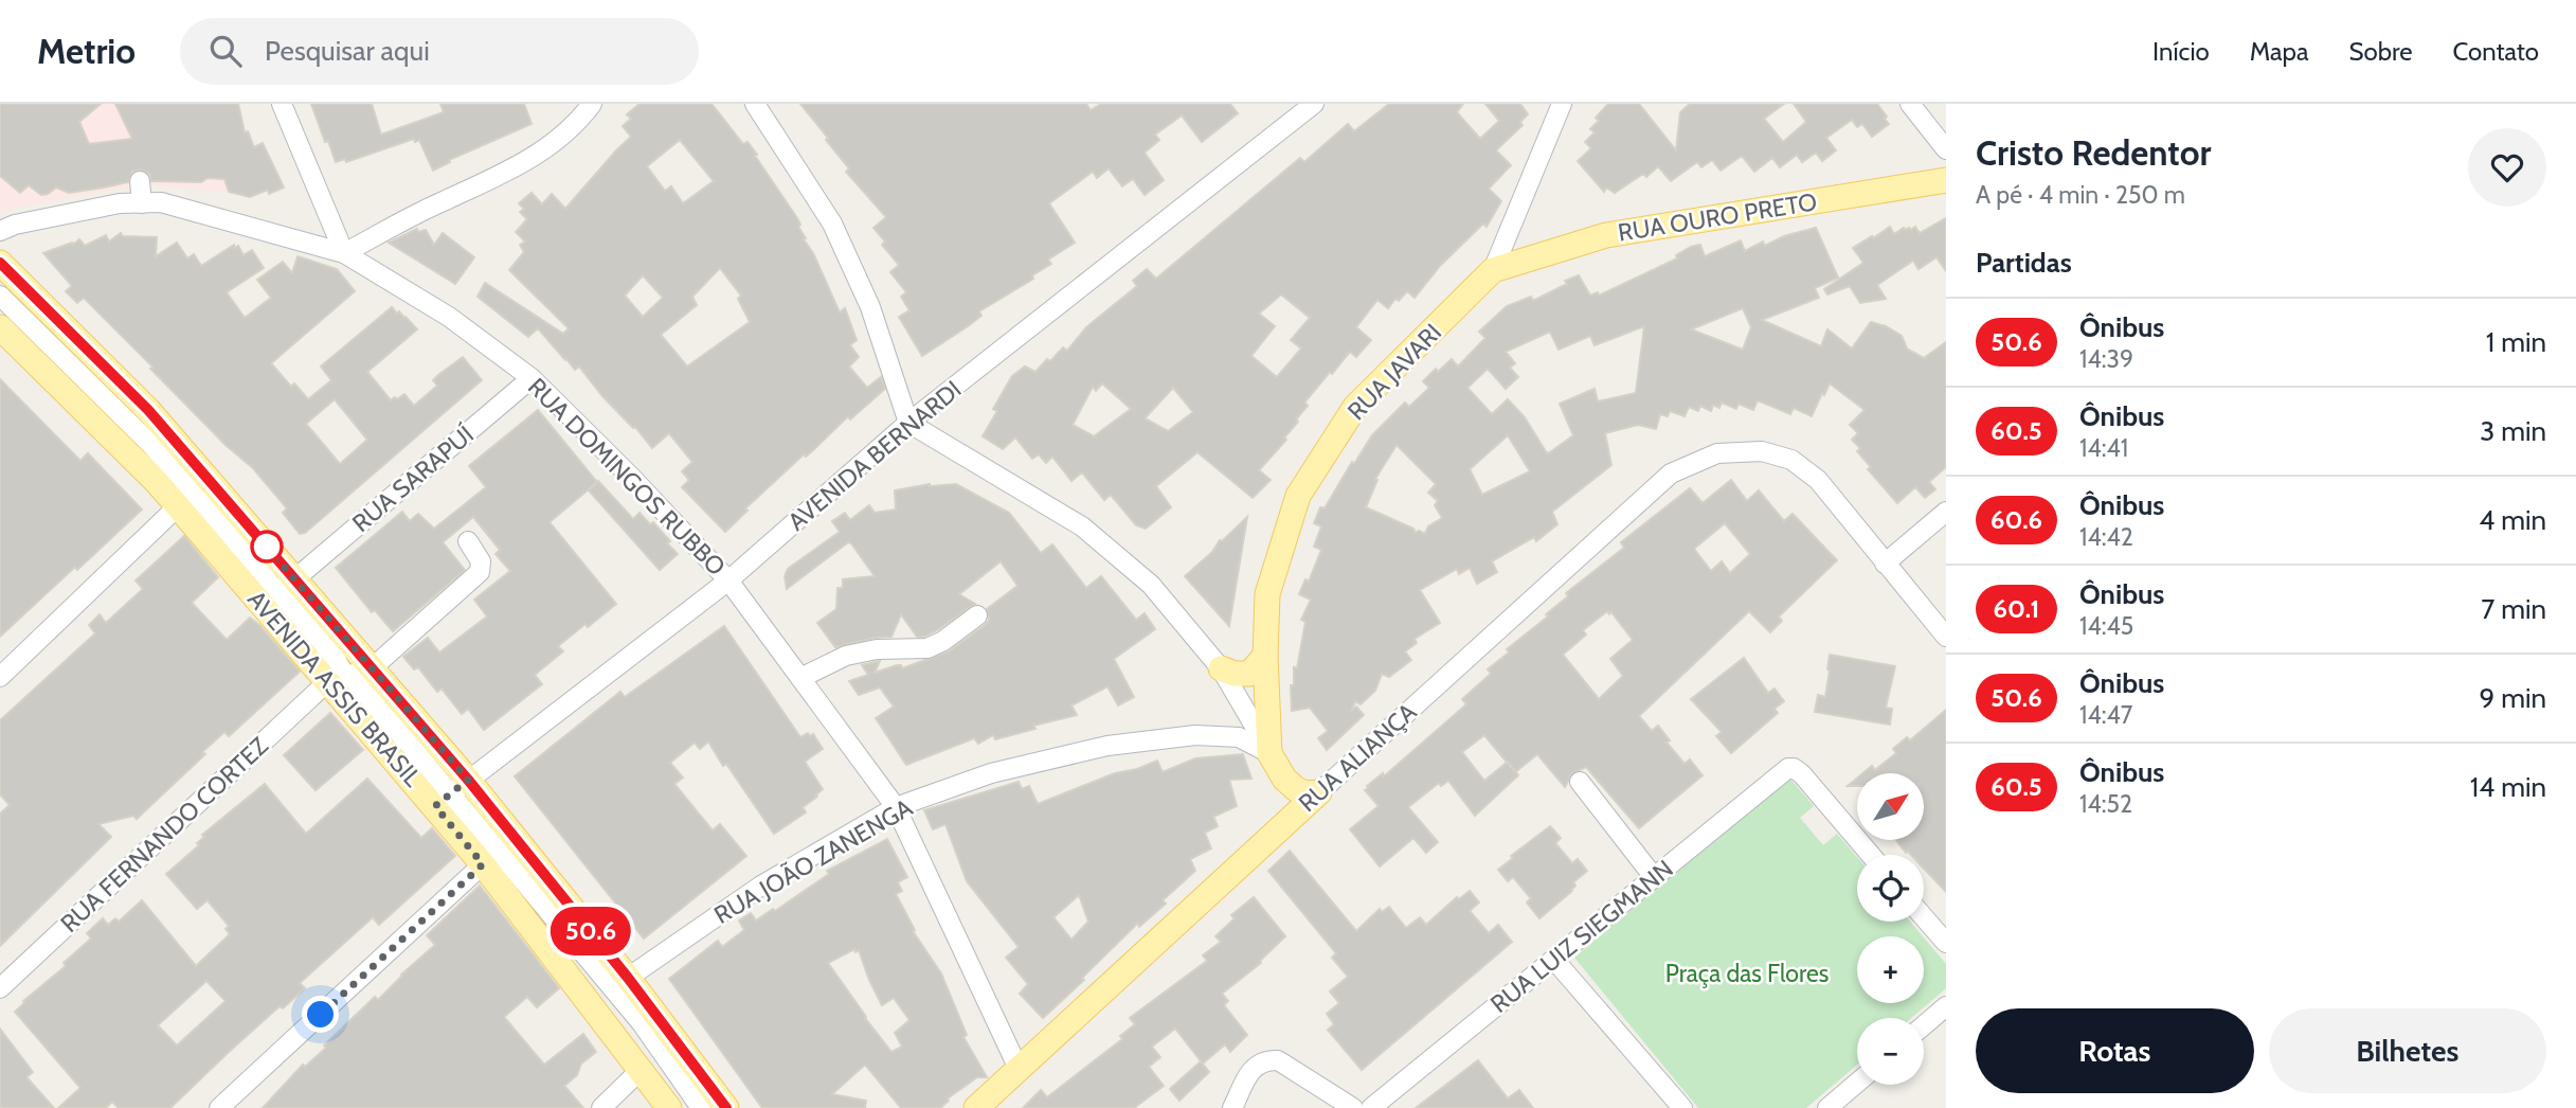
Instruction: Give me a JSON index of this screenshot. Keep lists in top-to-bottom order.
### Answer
{
  "streets": {
    "main road": [
      "RUA OURO PRETO",
      "RUA JAVARI",
      "AVENIDA ASSIS BRASIL",
      "RUA ALIANÇA"
    ],
    "street": [
      "AVENIDA BERNARDI",
      "RUA DOMINGOS RUBBO",
      "RUA SARAPUÍ",
      "RUA FERNANDO CORTEZ",
      "RUA JOÃO ZANENGA",
      "RUA LUIZ SIEGMANN"
    ]
  },
  "crossings": [
    ["RUA OURO PRETO", "RUA JAVARI"],
    ["RUA JAVARI", "RUA JOÃO ZANENGA"],
    ["AVENIDA BERNARDI", "RUA DOMINGOS RUBBO"],
    ["AVENIDA BERNARDI", "AVENIDA ASSIS BRASIL"],
    ["RUA DOMINGOS RUBBO", "RUA SARAPUÍ"],
    ["RUA DOMINGOS RUBBO", "RUA ALIANÇA"],
    ["RUA DOMINGOS RUBBO", "RUA JOÃO ZANENGA"],
    ["RUA SARAPUÍ", "AVENIDA ASSIS BRASIL"],
    ["AVENIDA ASSIS BRASIL", "RUA FERNANDO CORTEZ"],
    ["AVENIDA ASSIS BRASIL", "RUA JOÃO ZANENGA"]
  ],
  "parks": ["Praça das Flores"],
  "lines": ["bus line 50.6"],
  "north": "top right",
  "page": {
    "header": "Metrio",
    "search": "Pesquisar aqui",
    "nav": [
      "Início",
      "Mapa",
      "Sobre",
      "Contato"
    ],
    "on_map": "50.6",
    "heading": [
      ["Cristo Redentor", "A pé · 4 min · 250 m"],
      "Partidas"
    ],
    "list": [
      {
        "mark": "50.6",
        "name": "Ônibus",
        "note": "14:39",
        "value": "1 min"
      },
      {
        "mark": "60.5",
        "name": "Ônibus",
        "note": "14:41",
        "value": "3 min"
      },
      {
        "mark": "60.6",
        "name": "Ônibus",
        "note": "14:42",
        "value": "4 min"
      },
      {
        "mark": "60.1",
        "name": "Ônibus",
        "note": "14:45",
        "value": "7 min"
      },
      {
        "mark": "50.6",
        "name": "Ônibus",
        "note": "14:47",
        "value": "9 min"
      },
      {
        "mark": "60.5",
        "name": "Ônibus",
        "note": "14:52",
        "value": "14 min"
      }
    ],
    "map_buttons": ["+", "−"],
    "buttons": ["Rotas", "Bilhetes"]
  }
}
